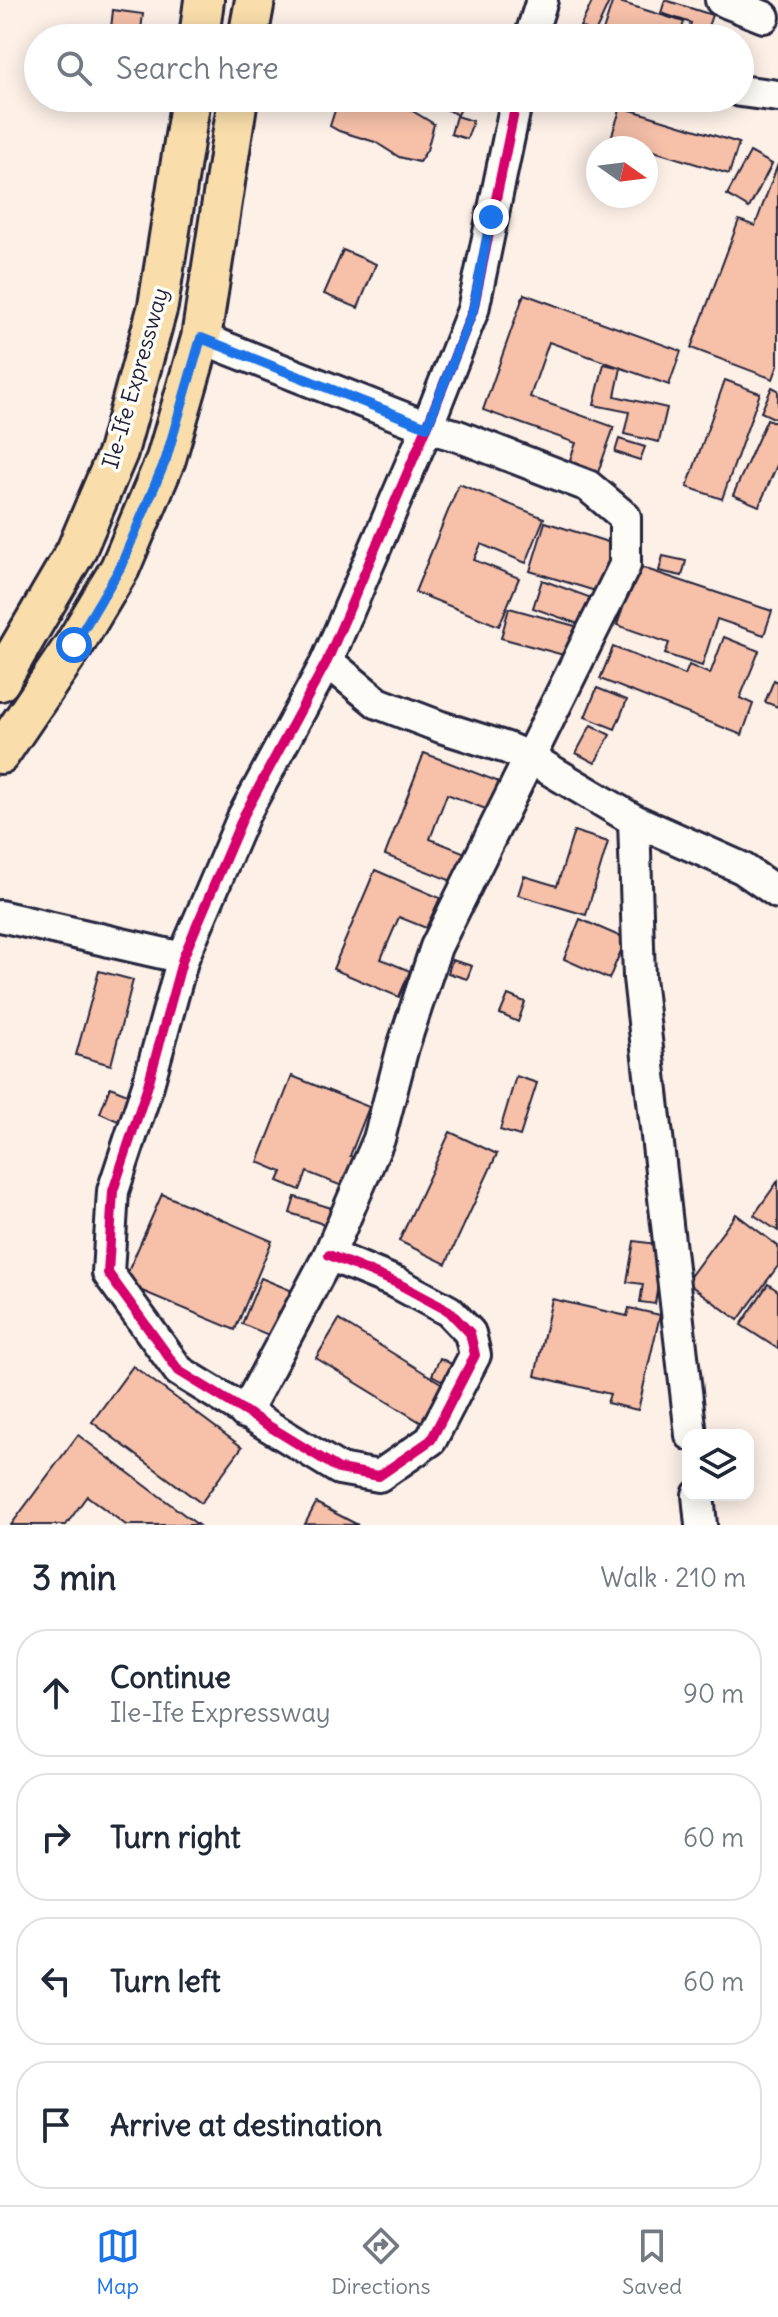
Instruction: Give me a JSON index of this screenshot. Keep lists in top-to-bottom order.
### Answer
{
  "streets": {
    "main road": ["Ile-Ife Expressway"]
  },
  "north": "right",
  "page": {
    "search": "Search here",
    "heading": ["3 min", "Walk · 210 m"],
    "list": [
      ["Continue", "Ile-Ife Expressway", "90 m"],
      ["Turn right", "60 m"],
      ["Turn left", "60 m"],
      "Arrive at destination"
    ],
    "nav": ["Map", "Directions", "Saved"]
  }
}
